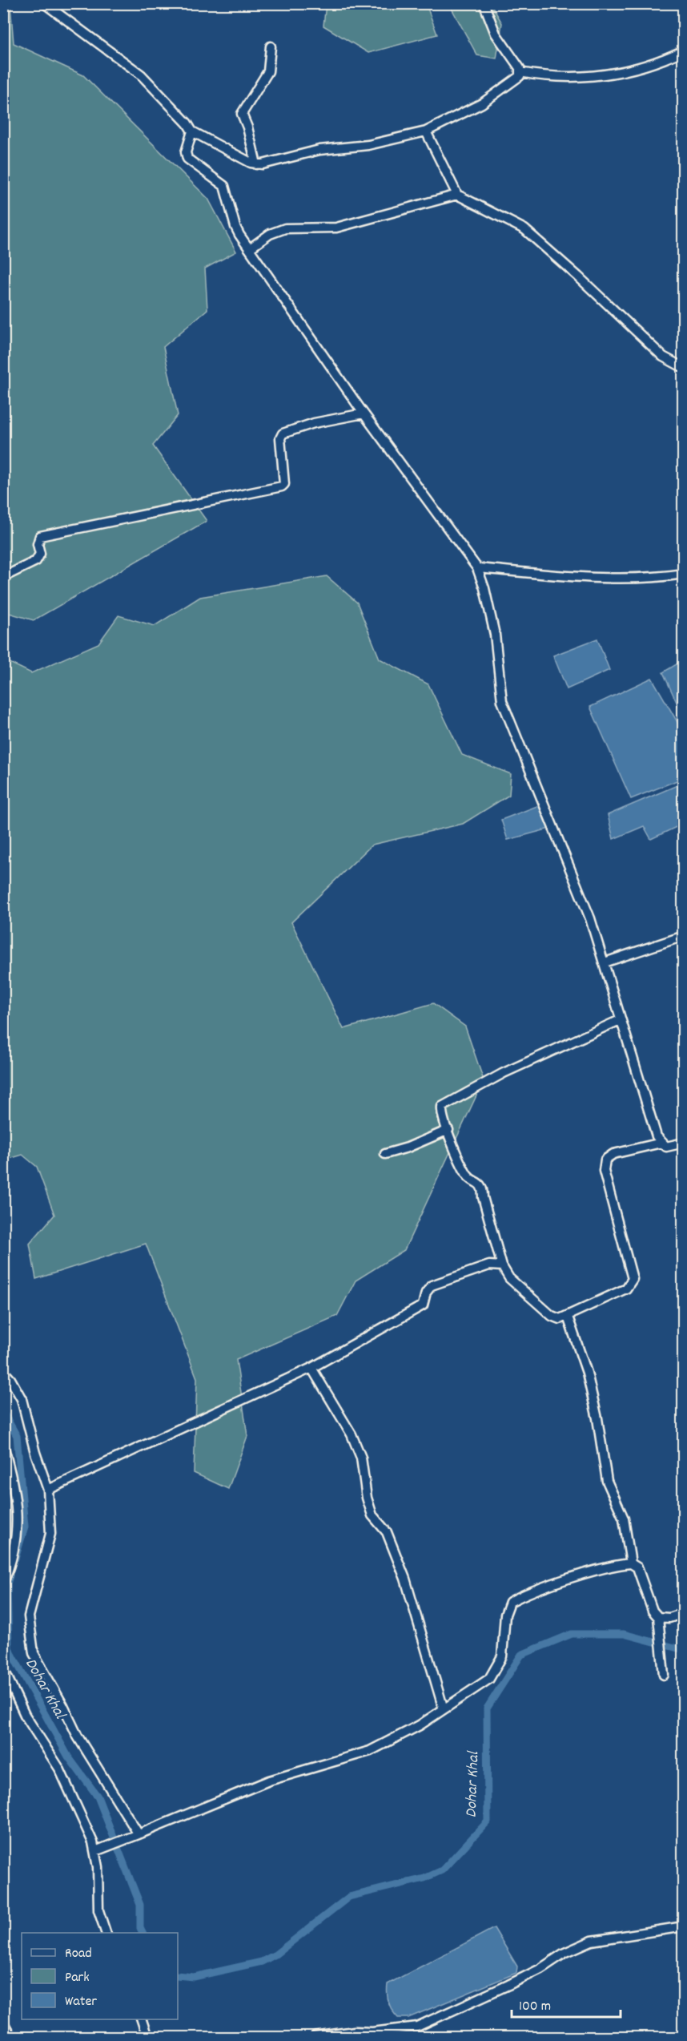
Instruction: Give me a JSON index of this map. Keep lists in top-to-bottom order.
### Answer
{
  "water": ["Dohar Khal"],
  "legend": ["Road", "Park", "Water"],
  "scale_bar": "100 m"
}
